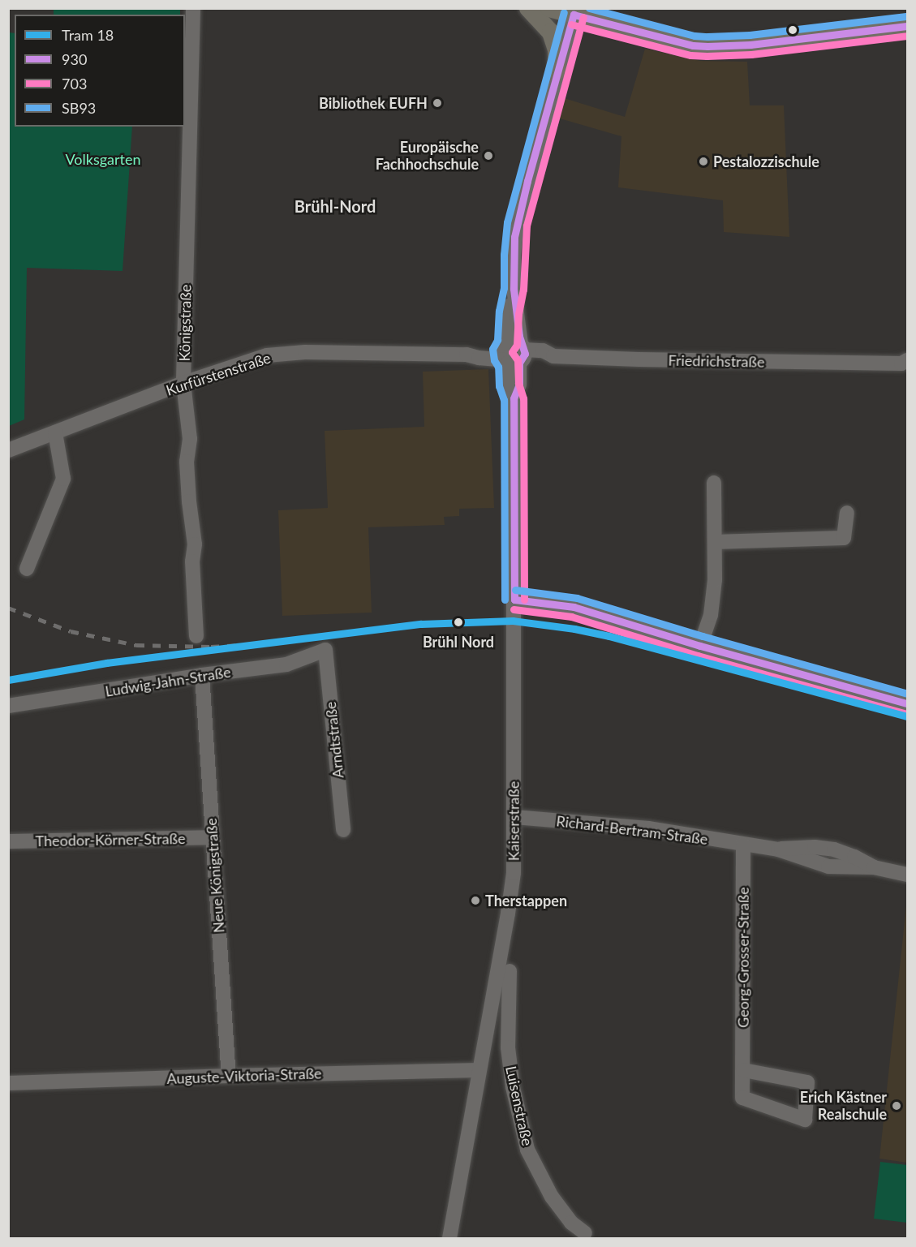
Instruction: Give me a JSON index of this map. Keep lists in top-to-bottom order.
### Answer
{
  "streets": {
    "street": [
      "Königstraße",
      "Friedrichstraße",
      "Kurfürstenstraße",
      "Ludwig-Jahn-Straße",
      "Arndtstraße",
      "Kaiserstraße",
      "Richard-Bertram-Straße",
      "Theodor-Körner-Straße",
      "Neue Königstraße",
      "Georg-Grosser-Straße",
      "Auguste-Viktoria-Straße",
      "Luisenstraße"
    ]
  },
  "crossings": [
    ["Königstraße", "Kurfürstenstraße"],
    ["Friedrichstraße", "Kurfürstenstraße"],
    ["Friedrichstraße", "Kaiserstraße"],
    ["Kurfürstenstraße", "Kaiserstraße"],
    ["Ludwig-Jahn-Straße", "Arndtstraße"],
    ["Ludwig-Jahn-Straße", "Neue Königstraße"],
    ["Kaiserstraße", "Richard-Bertram-Straße"],
    ["Kaiserstraße", "Auguste-Viktoria-Straße"],
    ["Kaiserstraße", "Luisenstraße"],
    ["Richard-Bertram-Straße", "Georg-Grosser-Straße"],
    ["Theodor-Körner-Straße", "Neue Königstraße"],
    ["Neue Königstraße", "Auguste-Viktoria-Straße"]
  ],
  "districts": ["Brühl-Nord"],
  "parks": ["Volksgarten"],
  "places": [
    "Bibliothek EUFH",
    "Europäische Fachhochschule",
    "Pestalozzischule",
    "Brühl Nord",
    "Therstappen",
    "Erich Kästner Realschule"
  ],
  "lines": [
    "transit line SB93",
    "transit line 930",
    "transit line 703",
    "tram line 18"
  ],
  "legend": [
    "Tram 18",
    "930",
    "703",
    "SB93"
  ]
}
